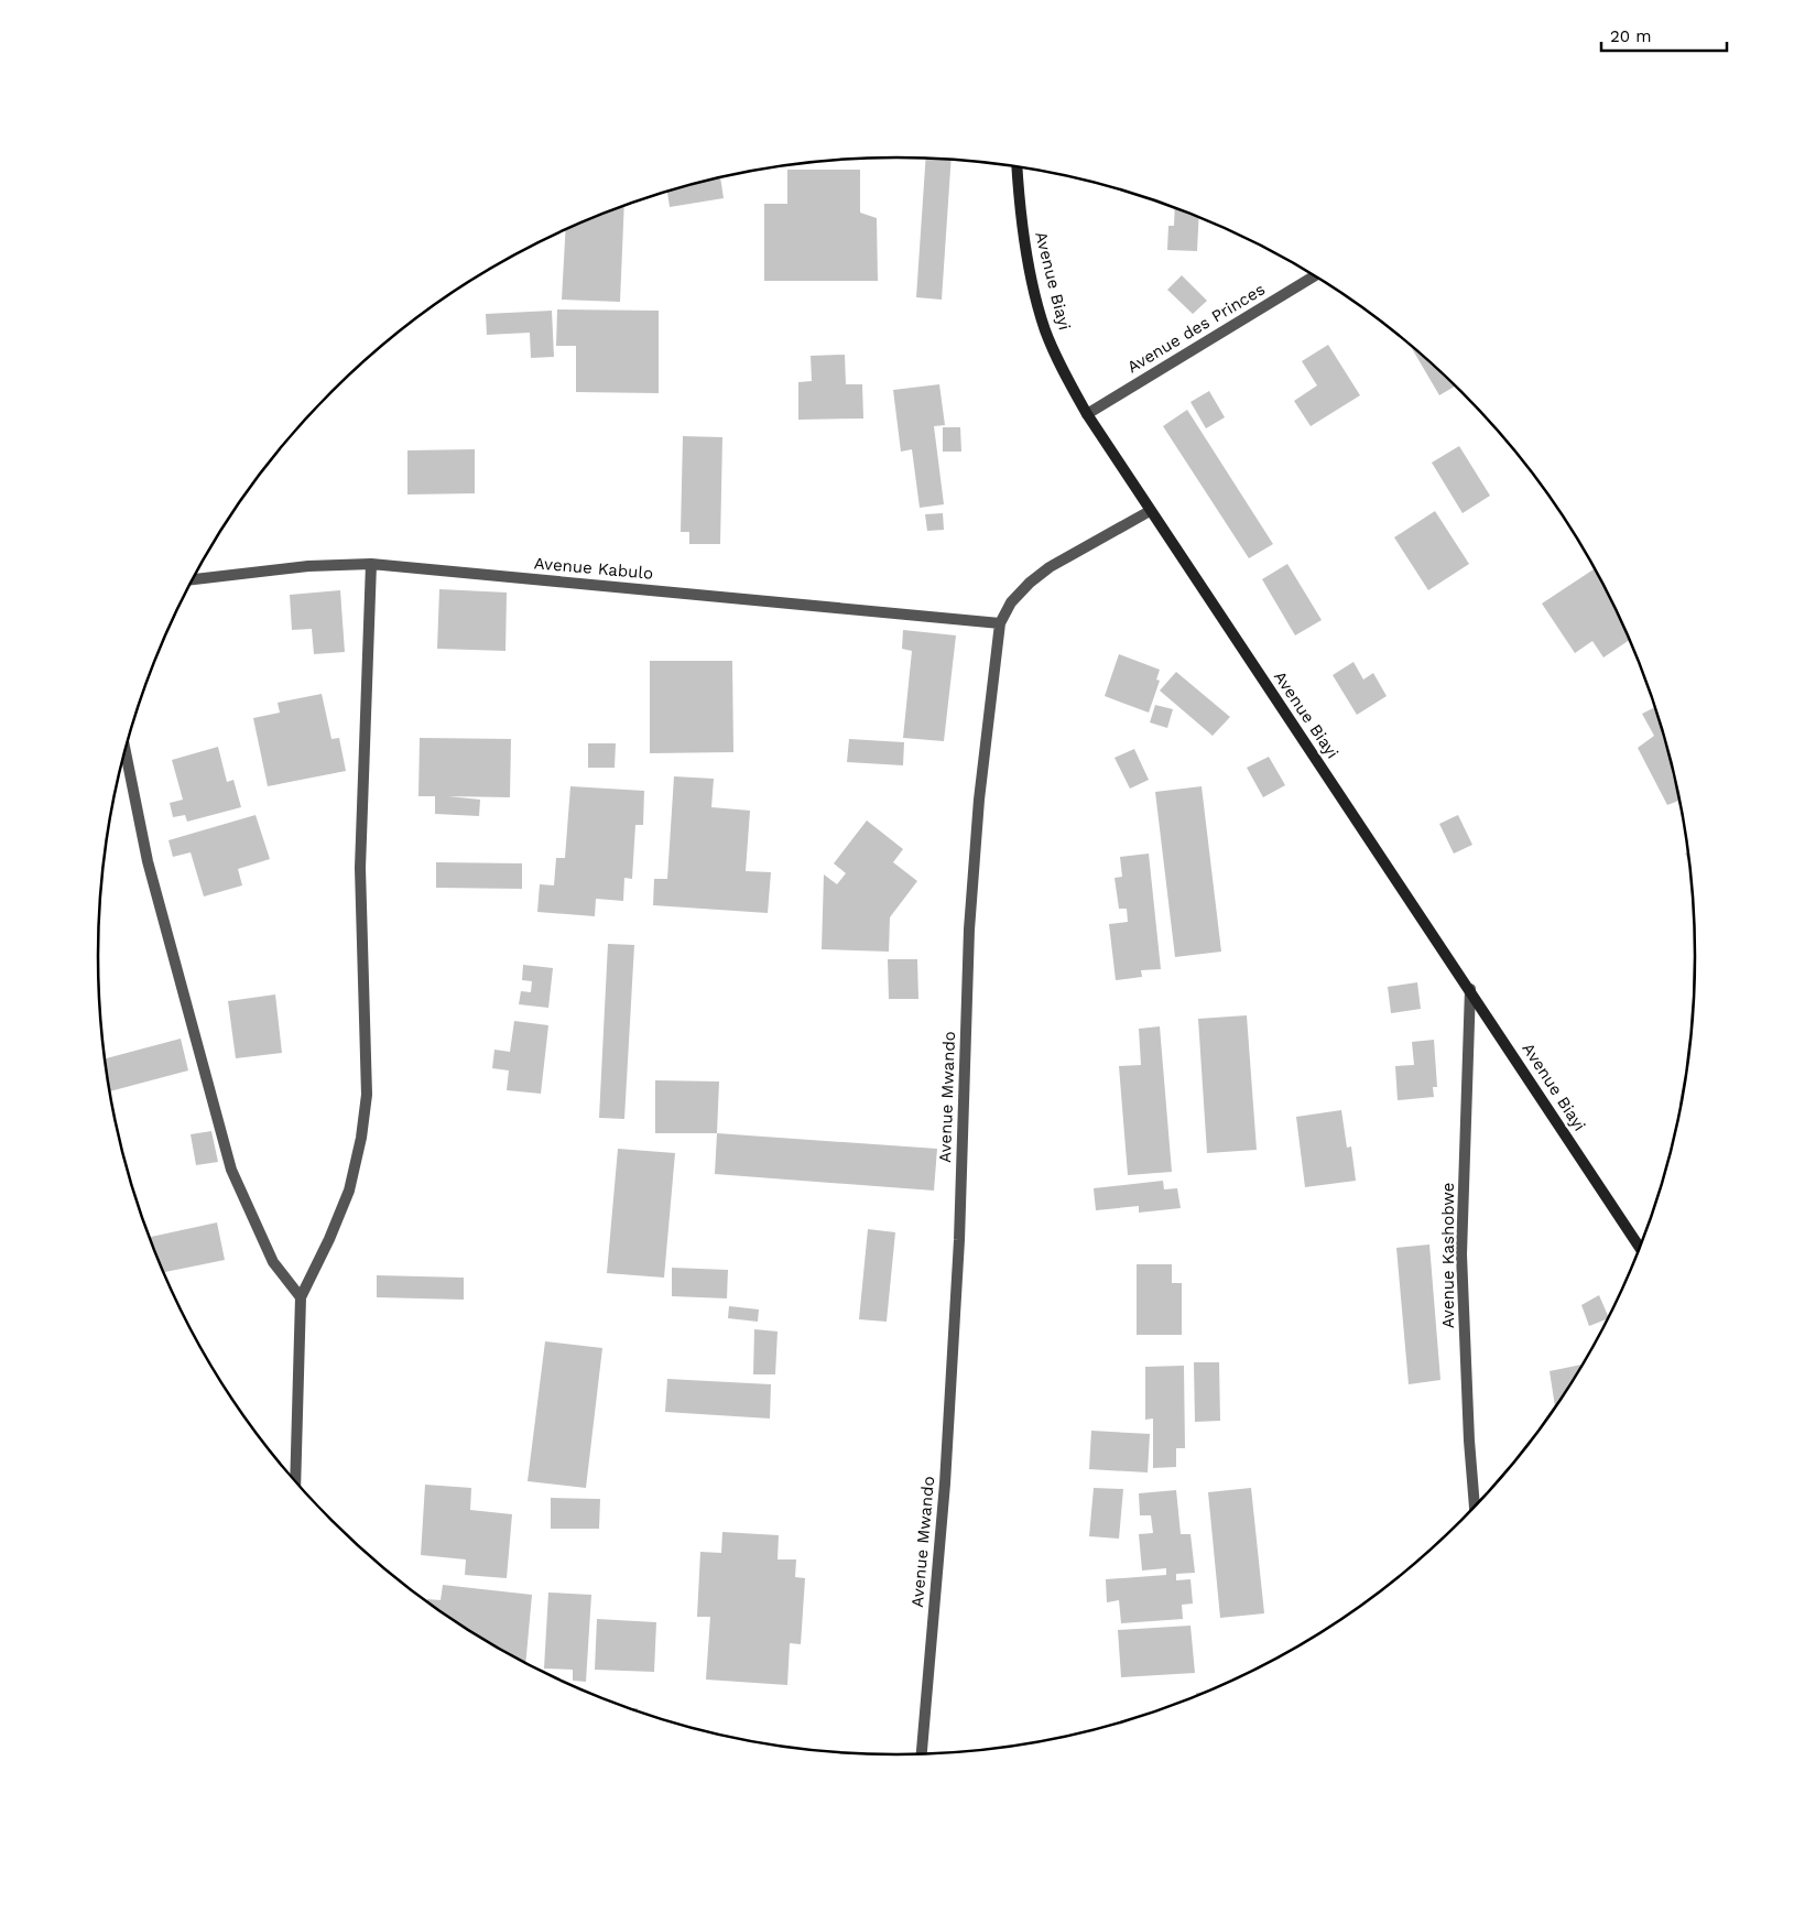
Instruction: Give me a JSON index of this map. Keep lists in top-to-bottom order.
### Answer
{
  "streets": {
    "street": [
      "Avenue Biayi",
      "Avenue des Princes",
      "Avenue Kabulo",
      "Avenue Mwando",
      "Avenue Kashobwe"
    ]
  },
  "crossings": [
    ["Avenue Biayi", "Avenue des Princes"],
    ["Avenue Biayi", "Avenue Mwando"],
    ["Avenue Biayi", "Avenue Kashobwe"],
    ["Avenue Kabulo", "Avenue Mwando"]
  ],
  "scale_bar": "20 m"
}
